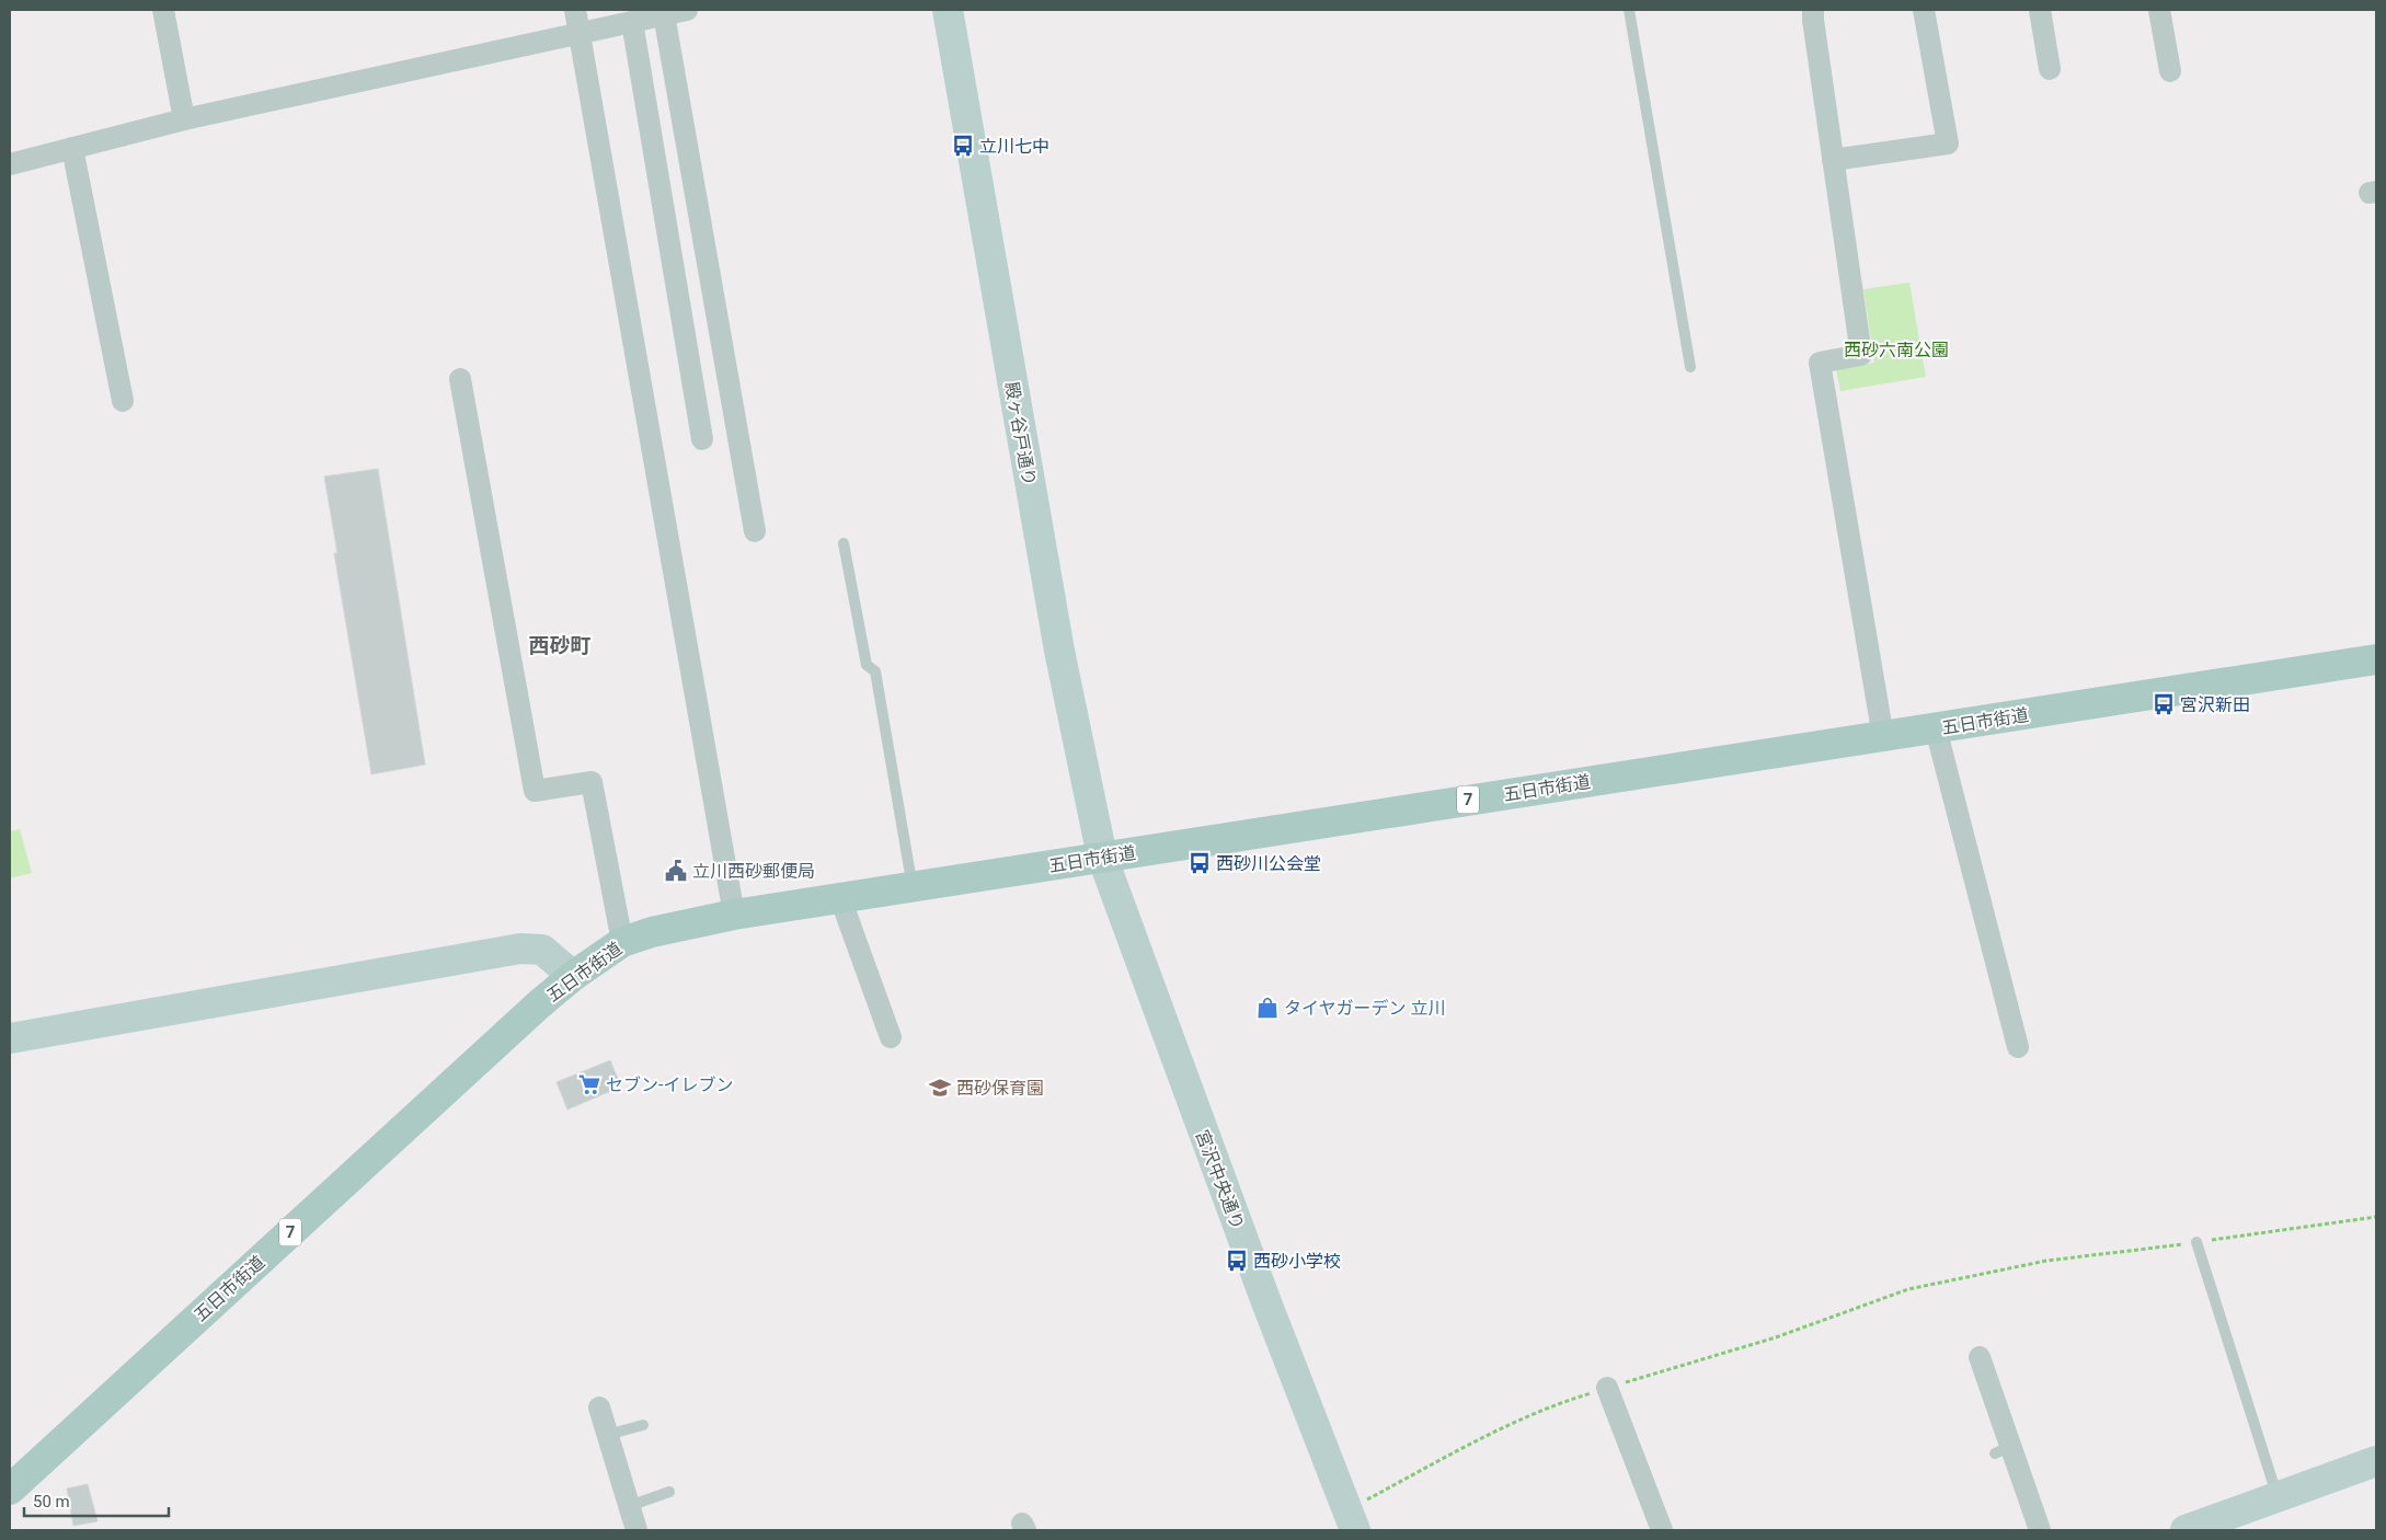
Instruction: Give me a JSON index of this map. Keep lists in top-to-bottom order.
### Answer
{
  "streets": {
    "main road": ["五日市街道", "7"],
    "street": ["殿ヶ谷戸通り", "宮沢中央通り"]
  },
  "crossings": [
    ["殿ヶ谷戸通り", "五日市街道"],
    ["殿ヶ谷戸通り", "宮沢中央通り"],
    ["五日市街道", "宮沢中央通り"]
  ],
  "districts": ["西砂町"],
  "parks": ["西砂六南公園"],
  "places": {
    "bus stop": [
      "立川七中",
      "宮沢新田",
      "西砂川公会堂",
      "西砂小学校"
    ],
    "public building": ["立川西砂郵便局"],
    "shop": ["タイヤガーデン 立川"],
    "supermarket": ["セブン-イレブン"],
    "school or university": ["西砂保育園"]
  },
  "scale_bar": "50 m"
}
